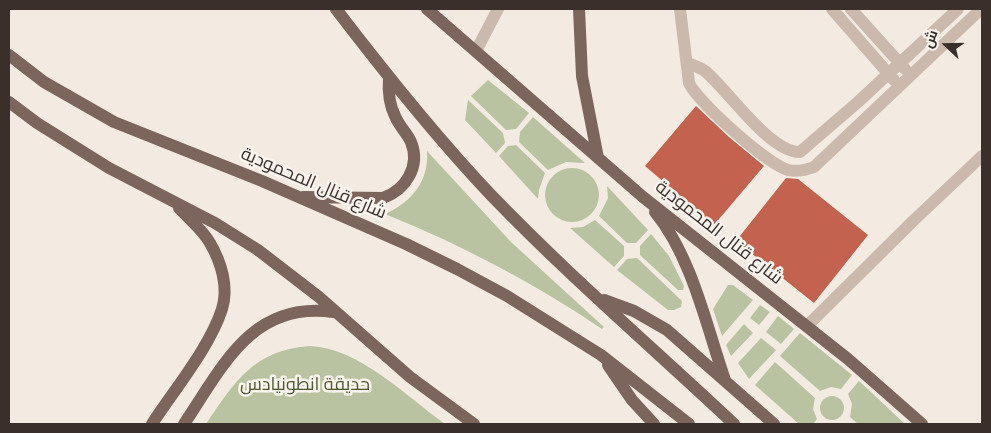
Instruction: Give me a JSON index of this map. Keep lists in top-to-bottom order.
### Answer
{
  "streets": {
    "main road": ["شارع قنال المحمودية"]
  },
  "parks": ["حديقة انطونيادس"],
  "north": "left"
}
